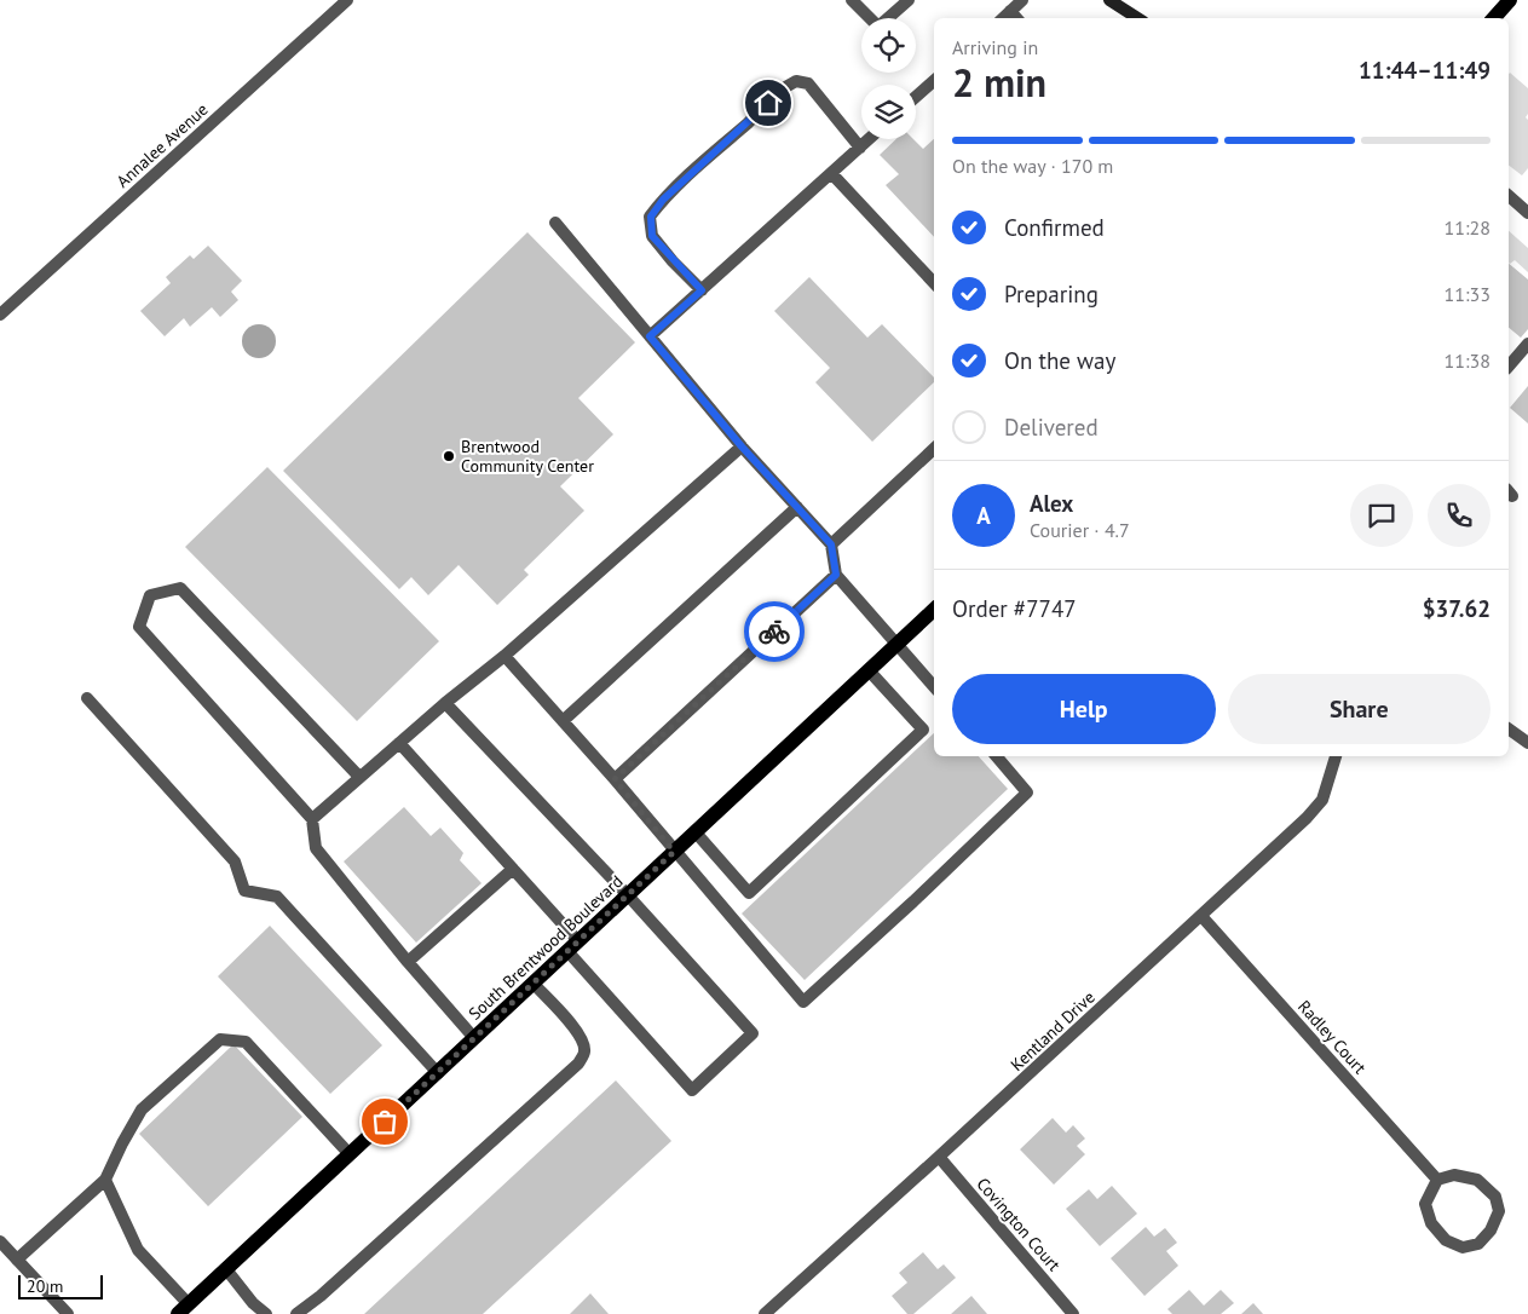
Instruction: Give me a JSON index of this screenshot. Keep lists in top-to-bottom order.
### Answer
{
  "streets": {
    "main road": ["South Brentwood Boulevard"],
    "street": [
      "Annalee Avenue",
      "Kentland Drive",
      "Radley Court",
      "Covington Court"
    ]
  },
  "crossings": [
    ["Kentland Drive", "Radley Court"],
    ["Kentland Drive", "Covington Court"]
  ],
  "places": ["Brentwood Community Center"],
  "scale_bar": "20 m",
  "page": {
    "heading": ["2 min", "Arriving in", "11:44–11:49"],
    "panel": [
      "Alex",
      "Courier · 4.7",
      "Order #7747",
      "$37.62"
    ],
    "bar": "On the way · 170 m",
    "list": [
      ["Confirmed", "11:28"],
      ["Preparing", "11:33"],
      ["On the way", "11:38"],
      "Delivered"
    ],
    "round": "A",
    "buttons": ["Help", "Share"],
    "scale": "20 m"
  }
}
